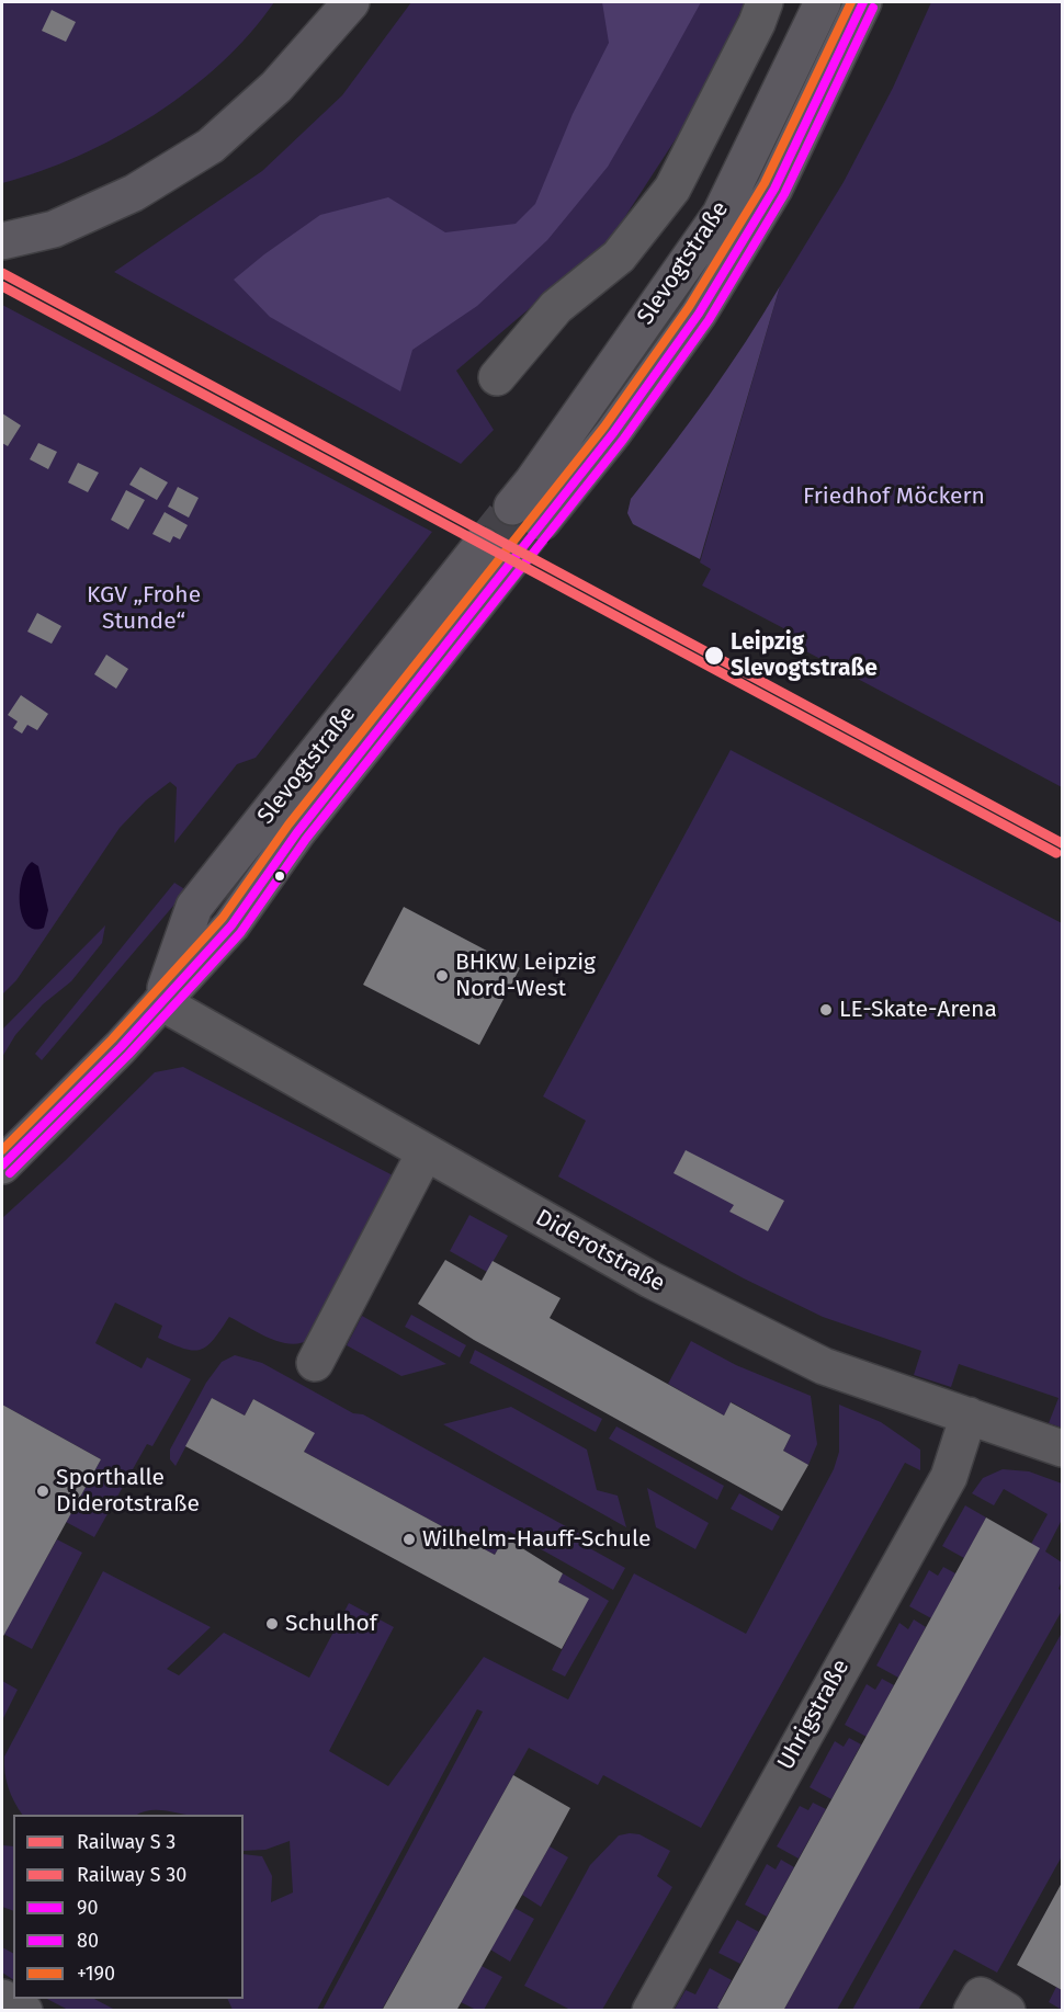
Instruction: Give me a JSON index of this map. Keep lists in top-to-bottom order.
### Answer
{
  "streets": {
    "main road": ["Slevogtstraße"],
    "street": ["Diderotstraße", "Uhrigstraße"]
  },
  "crossings": [
    ["Slevogtstraße", "Diderotstraße"],
    ["Diderotstraße", "Uhrigstraße"]
  ],
  "parks": ["Friedhof Möckern", "KGV „Frohe Stunde“"],
  "places": [
    "Leipzig Slevogtstraße",
    "BHKW Leipzig Nord-West",
    "LE-Skate-Arena",
    "Sporthalle Diderotstraße",
    "Wilhelm-Hauff-Schule",
    "Schulhof"
  ],
  "lines": ["transit line 90", "transit line +190", "transit line 80"],
  "legend": [
    "Railway S 3",
    "Railway S 30",
    "90",
    "80",
    "+190"
  ]
}
